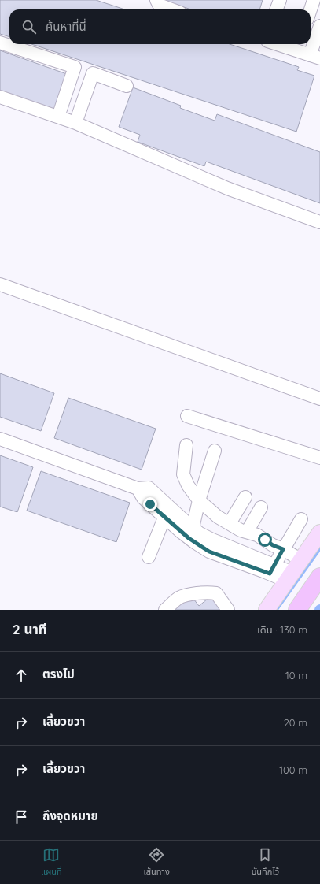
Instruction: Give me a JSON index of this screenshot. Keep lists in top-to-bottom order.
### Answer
{
  "page": {
    "search": "ค้นหาที่นี่",
    "heading": ["2 นาที", "เดิน · 130 m"],
    "list": [
      ["ตรงไป", "10 m"],
      ["เลี้ยวขวา", "20 m"],
      ["เลี้ยวขวา", "100 m"],
      "ถึงจุดหมาย"
    ],
    "nav": ["แผนที่", "เส้นทาง", "บันทึกไว้"]
  }
}
